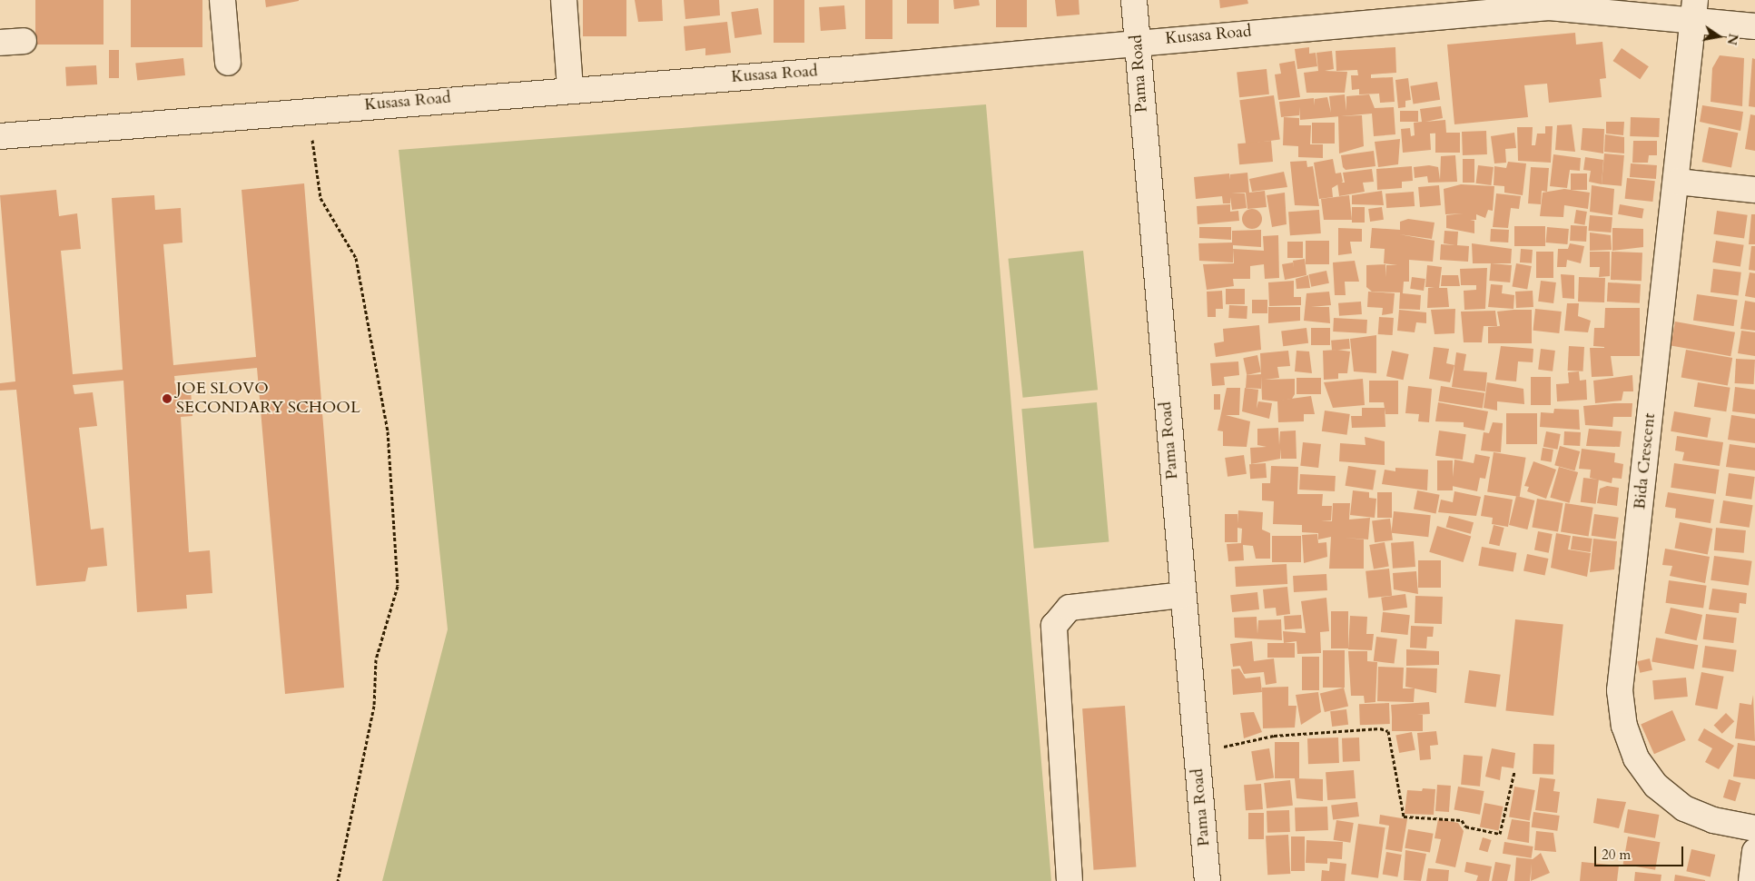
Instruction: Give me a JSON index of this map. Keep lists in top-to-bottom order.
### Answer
{
  "streets": {
    "street": ["Kusasa Road", "Pama Road", "Bida Crescent"]
  },
  "crossings": [
    ["Kusasa Road", "Pama Road"],
    ["Kusasa Road", "Bida Crescent"]
  ],
  "places": ["JOE SLOVO SECONDARY SCHOOL"],
  "scale_bar": "20 m",
  "north": "right"
}
